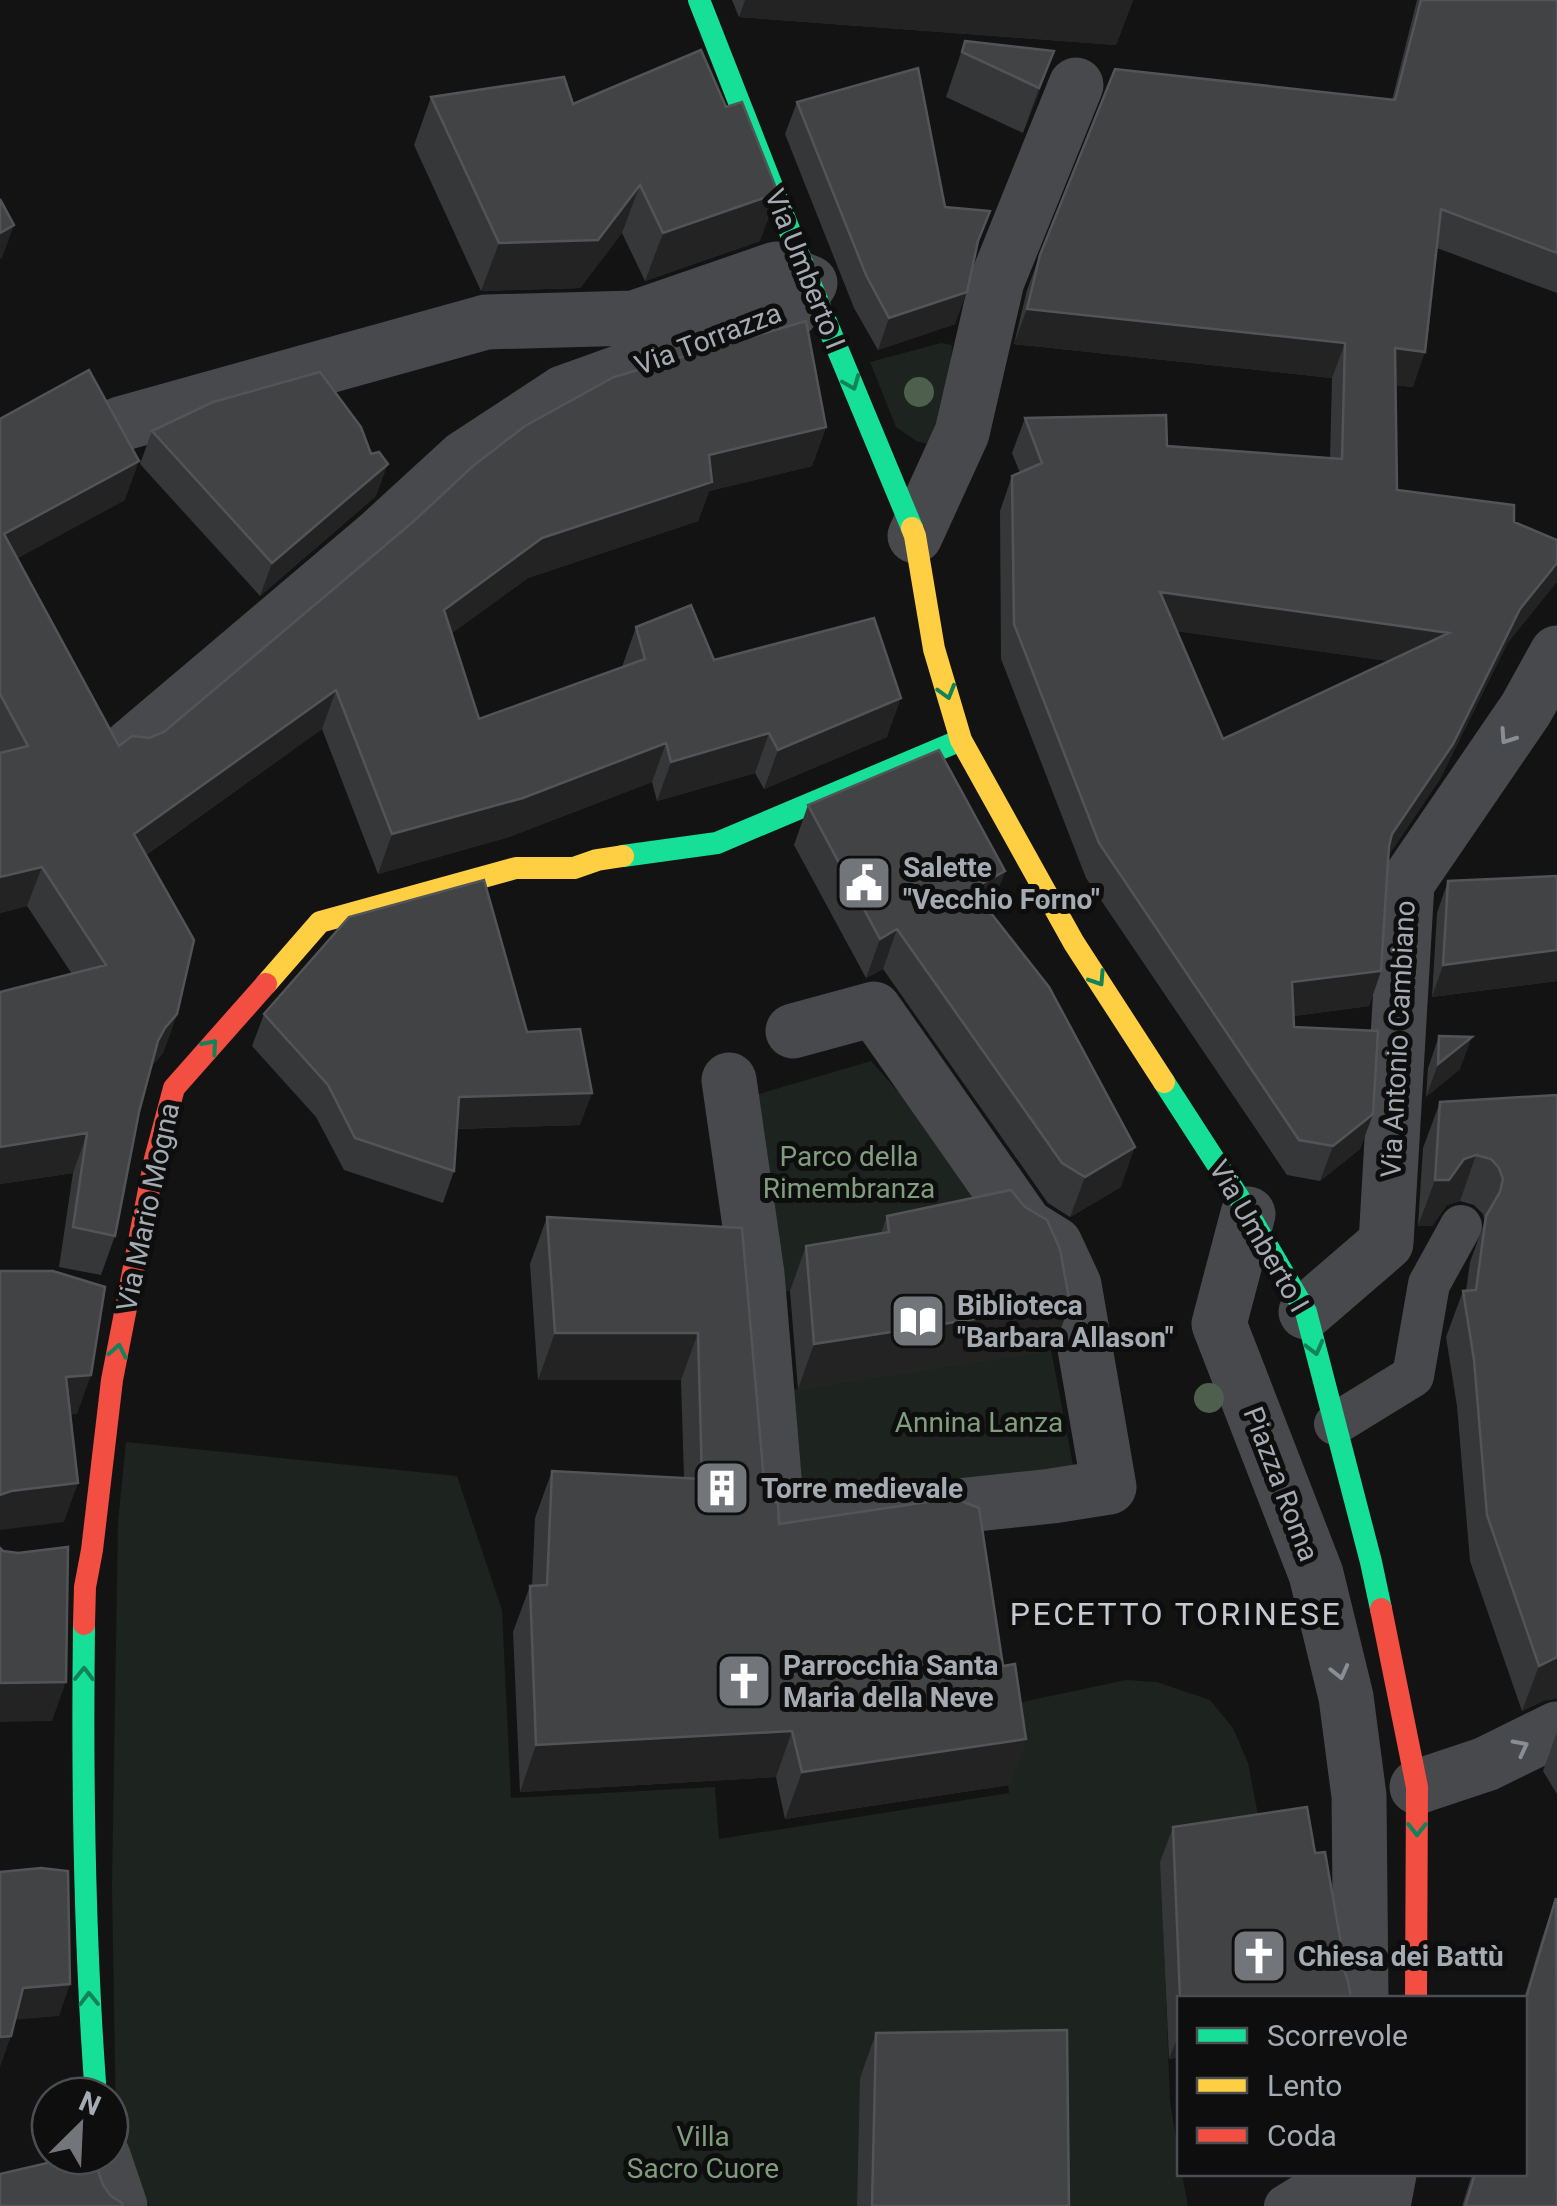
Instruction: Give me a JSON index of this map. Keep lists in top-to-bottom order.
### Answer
{
  "streets": {
    "street": [
      "Via Umberto I",
      "Via Torrazza",
      "Via Antonio Cambiano",
      "Via Mario Mogna",
      "Piazza Roma"
    ]
  },
  "crossings": [
    ["Via Umberto I", "Via Torrazza"],
    ["Via Umberto I", "Via Antonio Cambiano"],
    ["Via Umberto I", "Via Mario Mogna"],
    ["Via Umberto I", "Piazza Roma"]
  ],
  "one_way": [
    "Via Umberto I",
    "Via Antonio Cambiano",
    "Via Mario Mogna",
    "Piazza Roma"
  ],
  "districts": ["PECETTO TORINESE"],
  "parks": ["Parco della Rimembranza", "Annina Lanza", "Villa Sacro Cuore"],
  "places": {
    "public building": ["Salette \"Vecchio Forno\""],
    "library": ["Biblioteca \"Barbara Allason\""],
    "building": ["Torre medievale"],
    "church": ["Parrocchia Santa Maria della Neve", "Chiesa dei Battù"]
  },
  "legend": ["Scorrevole", "Lento", "Coda"],
  "north": "top right"
}
